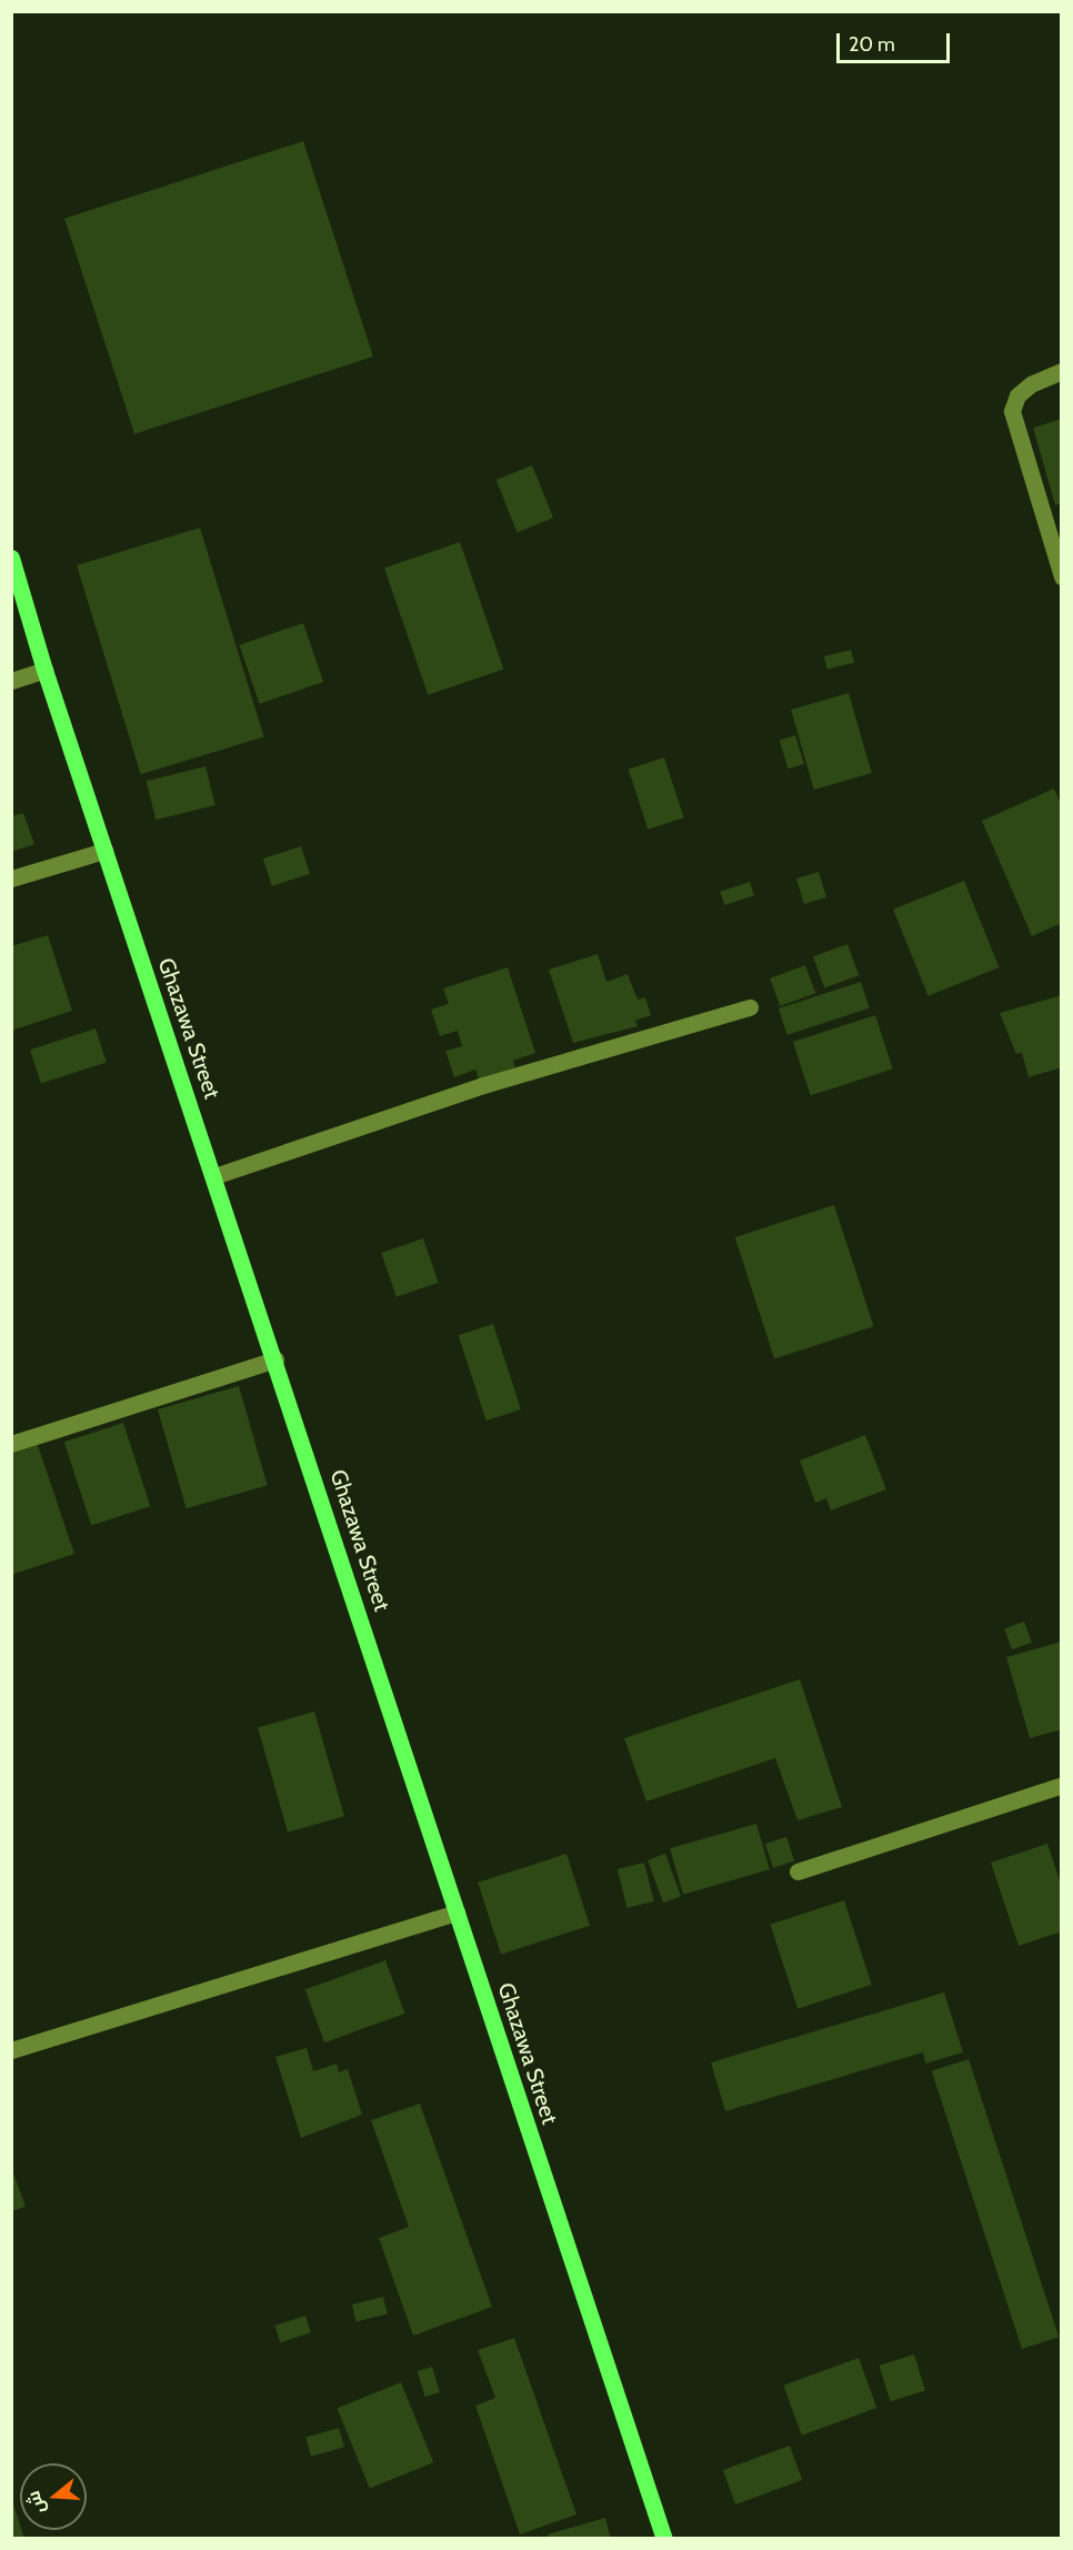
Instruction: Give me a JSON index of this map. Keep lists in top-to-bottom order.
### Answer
{
  "streets": {
    "main road": ["Ghazawa Street"]
  },
  "scale_bar": "20 m",
  "north": "left"
}
